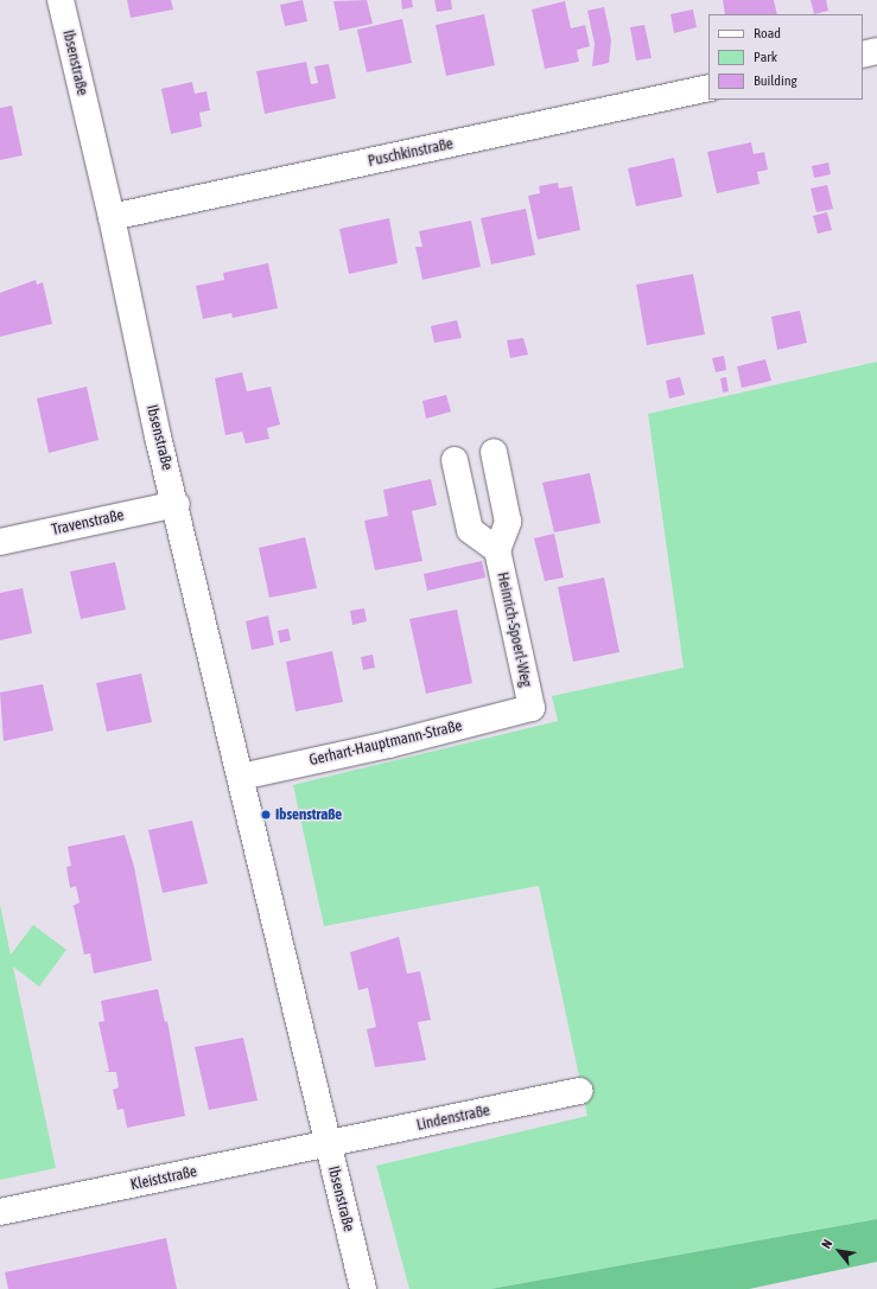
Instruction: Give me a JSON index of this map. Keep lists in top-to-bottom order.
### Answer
{
  "streets": {
    "street": [
      "Ibsenstraße",
      "Puschkinstraße",
      "Travenstraße",
      "Heinrich-Spoerl-Weg",
      "Gerhart-Hauptmann-Straße",
      "Lindenstraße",
      "Kleiststraße"
    ]
  },
  "crossings": [
    ["Ibsenstraße", "Puschkinstraße"],
    ["Ibsenstraße", "Travenstraße"],
    ["Ibsenstraße", "Gerhart-Hauptmann-Straße"],
    ["Ibsenstraße", "Lindenstraße"],
    ["Ibsenstraße", "Kleiststraße"],
    ["Heinrich-Spoerl-Weg", "Gerhart-Hauptmann-Straße"],
    ["Lindenstraße", "Kleiststraße"]
  ],
  "places": ["Ibsenstraße"],
  "legend": ["Road", "Park", "Building"],
  "north": "top left"
}
